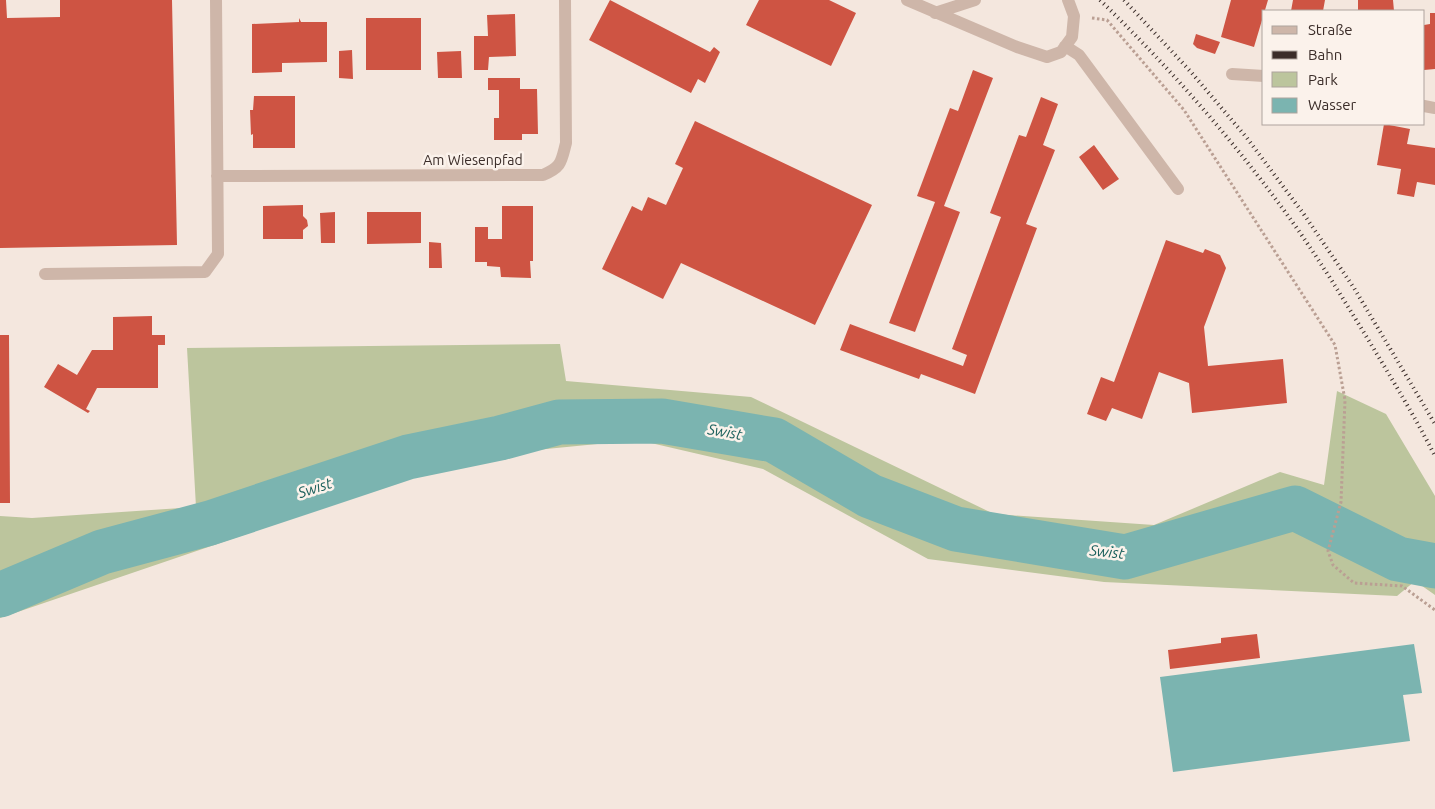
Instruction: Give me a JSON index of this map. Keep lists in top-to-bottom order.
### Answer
{
  "streets": {
    "street": ["Am Wiesenpfad"]
  },
  "water": ["Swist"],
  "legend": [
    "Straße",
    "Bahn",
    "Park",
    "Wasser"
  ]
}
